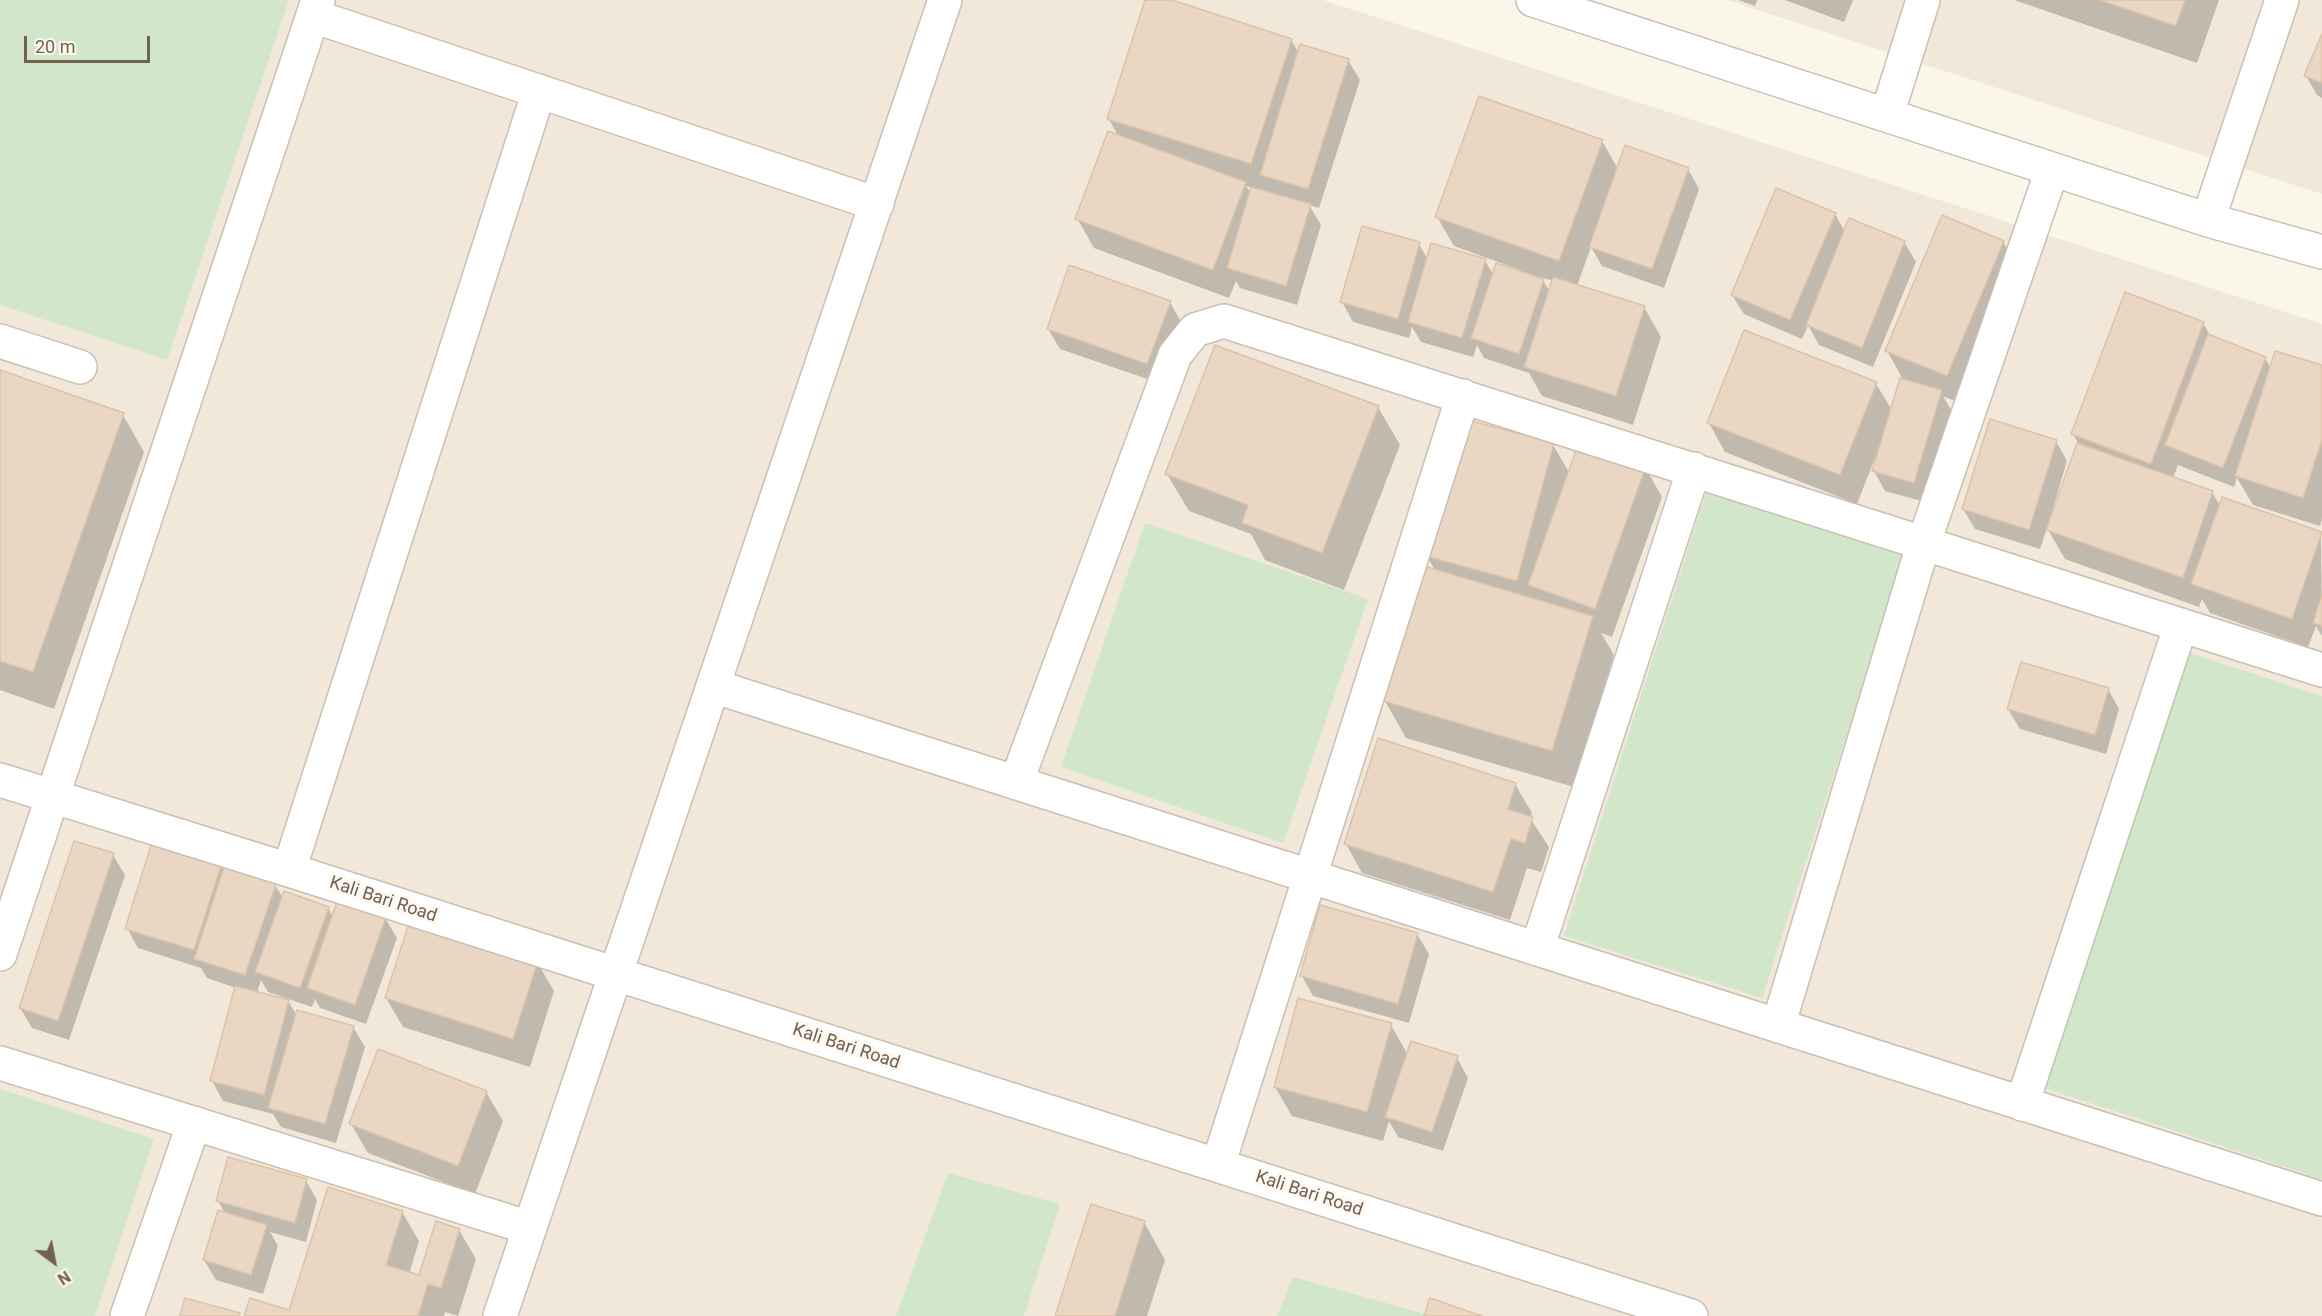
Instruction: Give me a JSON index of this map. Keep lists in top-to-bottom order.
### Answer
{
  "streets": {
    "street": ["Kali Bari Road"]
  },
  "scale_bar": "20 m",
  "north": "bottom right"
}
